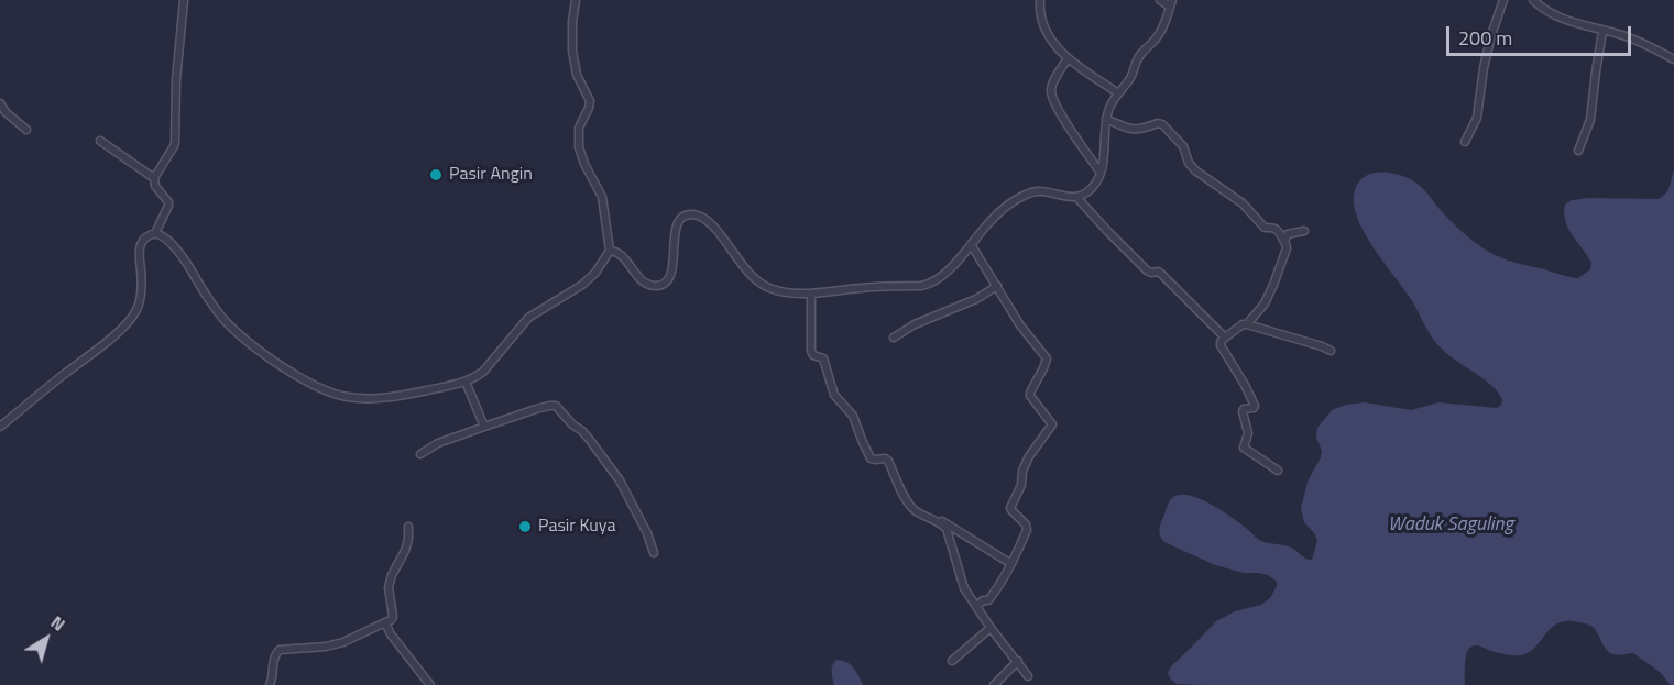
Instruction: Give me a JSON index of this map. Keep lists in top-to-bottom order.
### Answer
{
  "water": ["Waduk Saguling"],
  "places": ["Pasir Angin", "Pasir Kuya"],
  "scale_bar": "200 m",
  "north": "top right"
}
